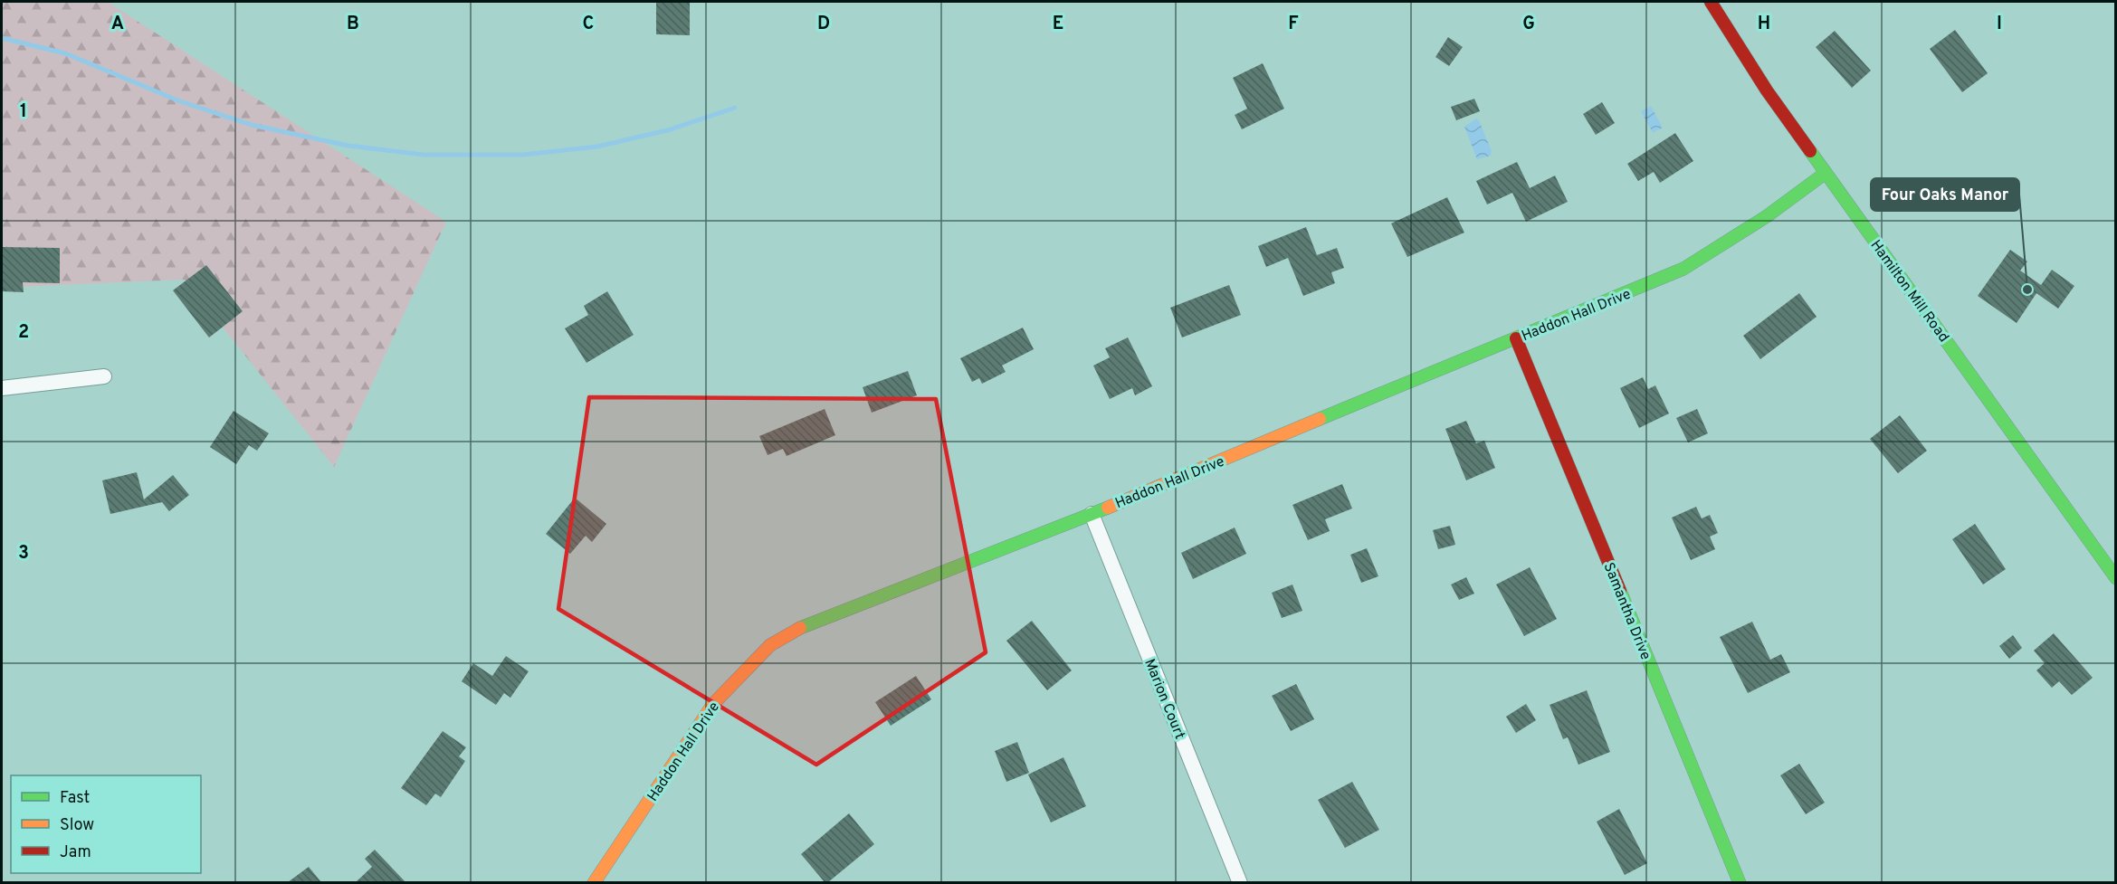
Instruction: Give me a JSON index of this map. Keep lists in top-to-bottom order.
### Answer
{
  "streets": {
    "street": [
      "Hamilton Mill Road",
      "Haddon Hall Drive",
      "Samantha Drive",
      "Marion Court"
    ]
  },
  "crossings": [
    ["Hamilton Mill Road", "Haddon Hall Drive"],
    ["Haddon Hall Drive", "Samantha Drive"],
    ["Haddon Hall Drive", "Marion Court"]
  ],
  "places": ["Four Oaks Manor"],
  "legend": ["Fast", "Slow", "Jam"],
  "grid": {
    "columns": [
      "A",
      "B",
      "C",
      "D",
      "E",
      "F",
      "G",
      "H",
      "I"
    ],
    "rows": ["1", "2", "3"]
  }
}
